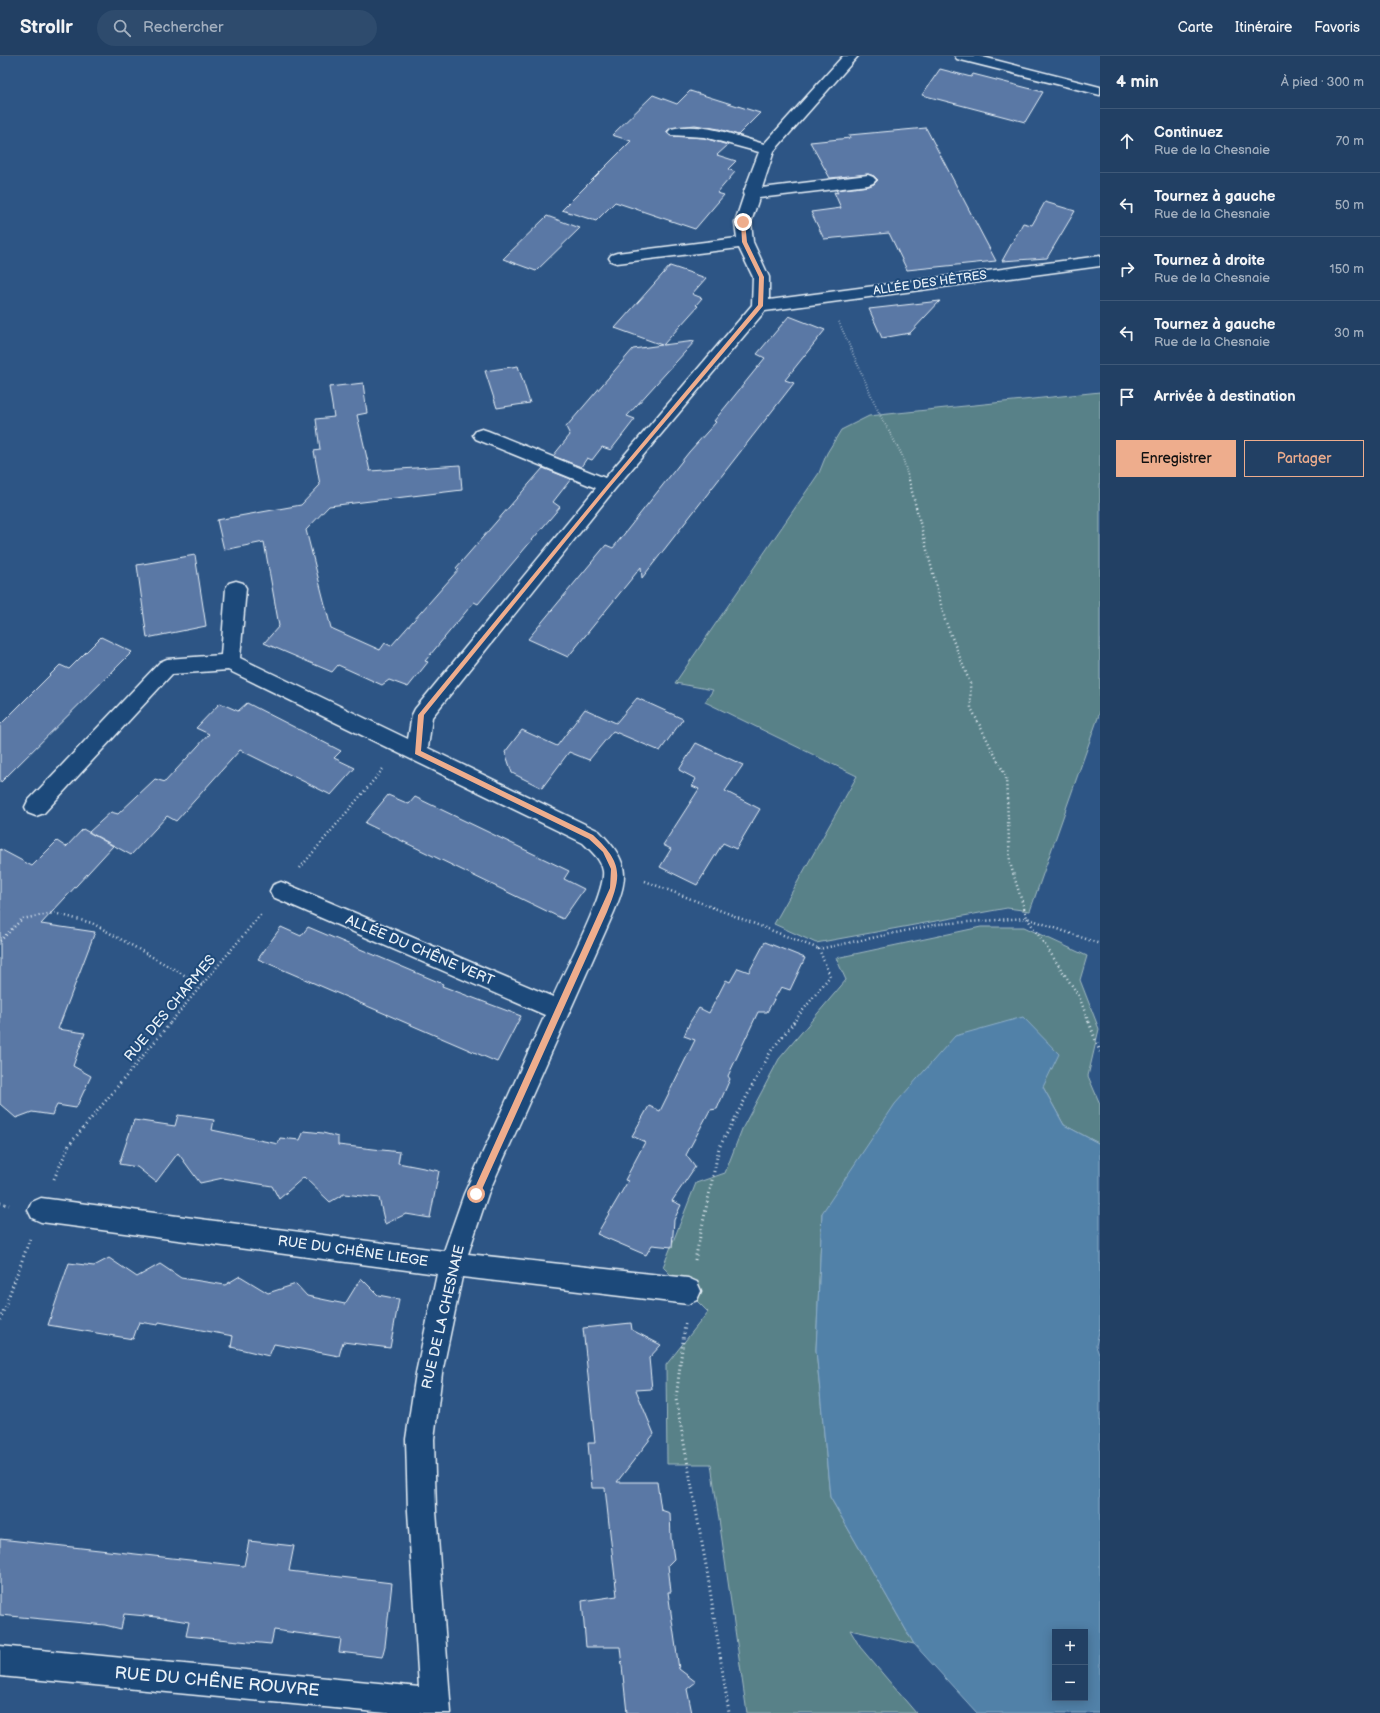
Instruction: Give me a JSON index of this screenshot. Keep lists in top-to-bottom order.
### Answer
{
  "streets": {
    "street": [
      "ALLÉE DES HÊTRES",
      "ALLÉE DU CHÊNE VERT",
      "RUE DU CHÊNE LIEGE",
      "RUE DE LA CHESNAIE",
      "RUE DU CHÊNE ROUVRE"
    ],
    "path": ["RUE DES CHARMES"]
  },
  "crossings": [
    ["ALLÉE DU CHÊNE VERT", "RUE DES CHARMES"],
    ["ALLÉE DU CHÊNE VERT", "RUE DE LA CHESNAIE"],
    ["RUE DES CHARMES", "RUE DU CHÊNE LIEGE"],
    ["RUE DU CHÊNE LIEGE", "RUE DE LA CHESNAIE"],
    ["RUE DE LA CHESNAIE", "RUE DU CHÊNE ROUVRE"]
  ],
  "page": {
    "header": "Strollr",
    "search": "Rechercher",
    "nav": ["Carte", "Itinéraire", "Favoris"],
    "heading": ["4 min", "À pied · 300 m"],
    "list": [
      ["Continuez", "Rue de la Chesnaie", "70 m"],
      ["Tournez à gauche", "Rue de la Chesnaie", "50 m"],
      ["Tournez à droite", "Rue de la Chesnaie", "150 m"],
      ["Tournez à gauche", "Rue de la Chesnaie", "30 m"],
      "Arrivée à destination"
    ],
    "buttons": ["Enregistrer", "Partager"],
    "map_buttons": ["+", "−"]
  }
}
